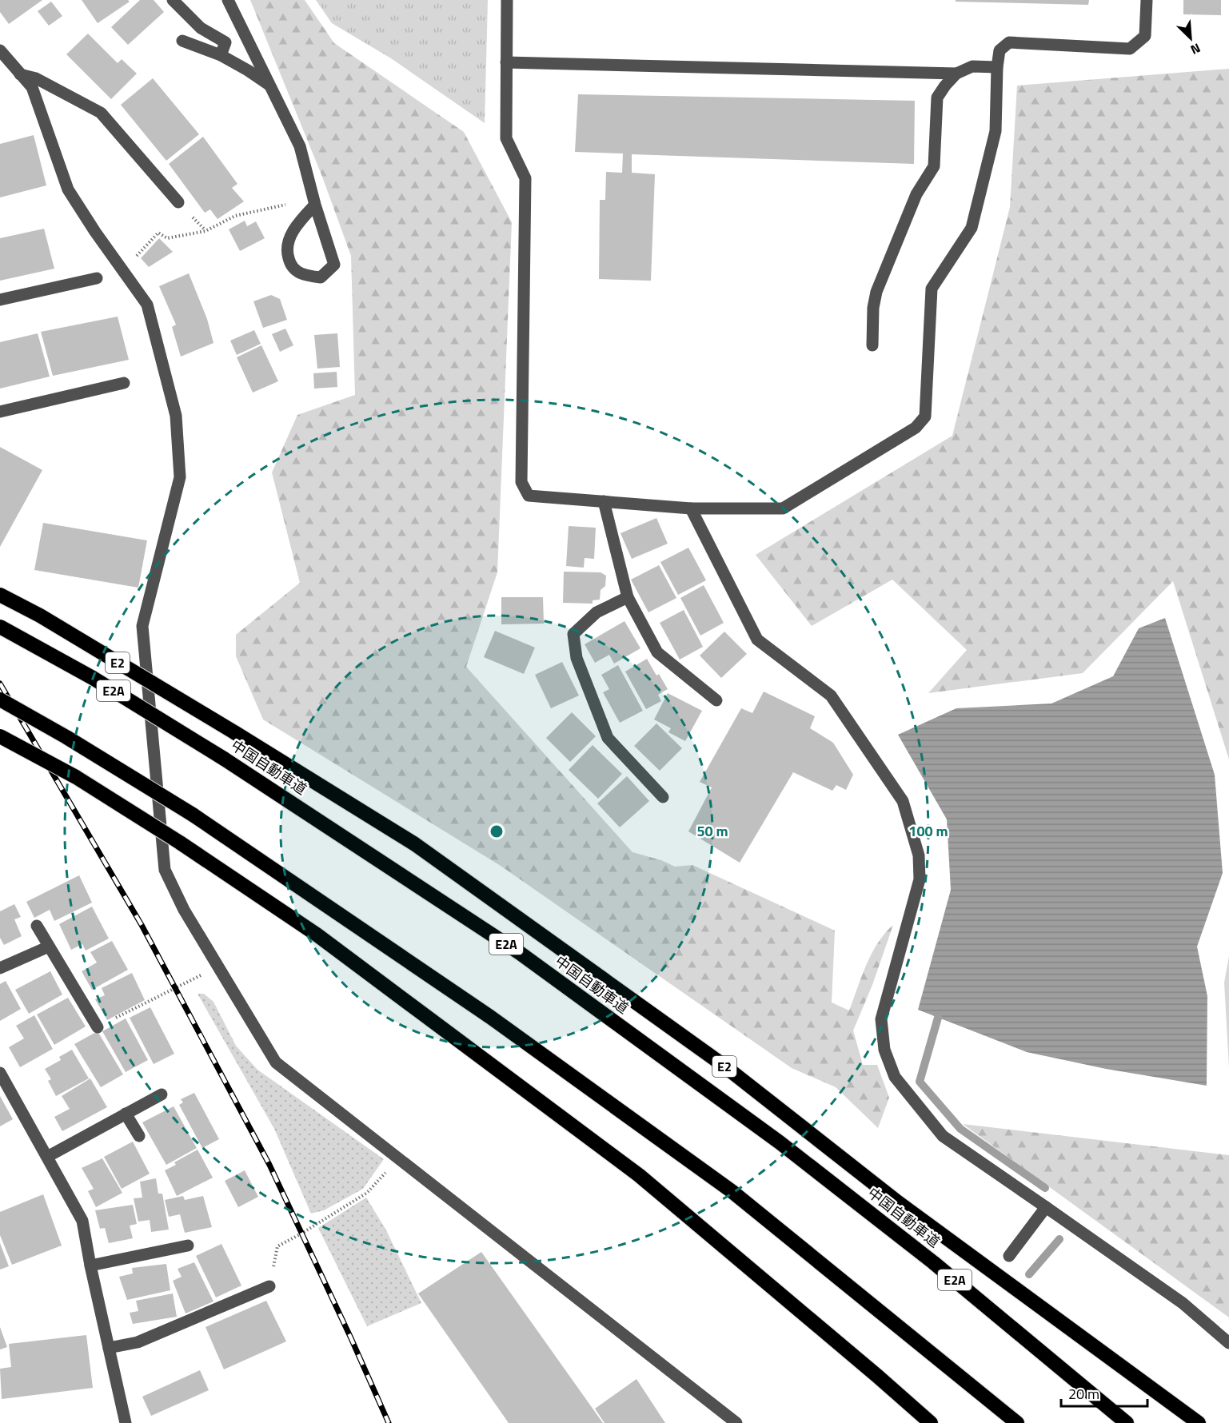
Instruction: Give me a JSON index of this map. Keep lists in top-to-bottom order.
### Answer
{
  "streets": {
    "highway": ["E2", "E2A", "中国自動車道"]
  },
  "scale_bar": "20 m",
  "north": "bottom right",
  "rings": ["50 m", "100 m"]
}
